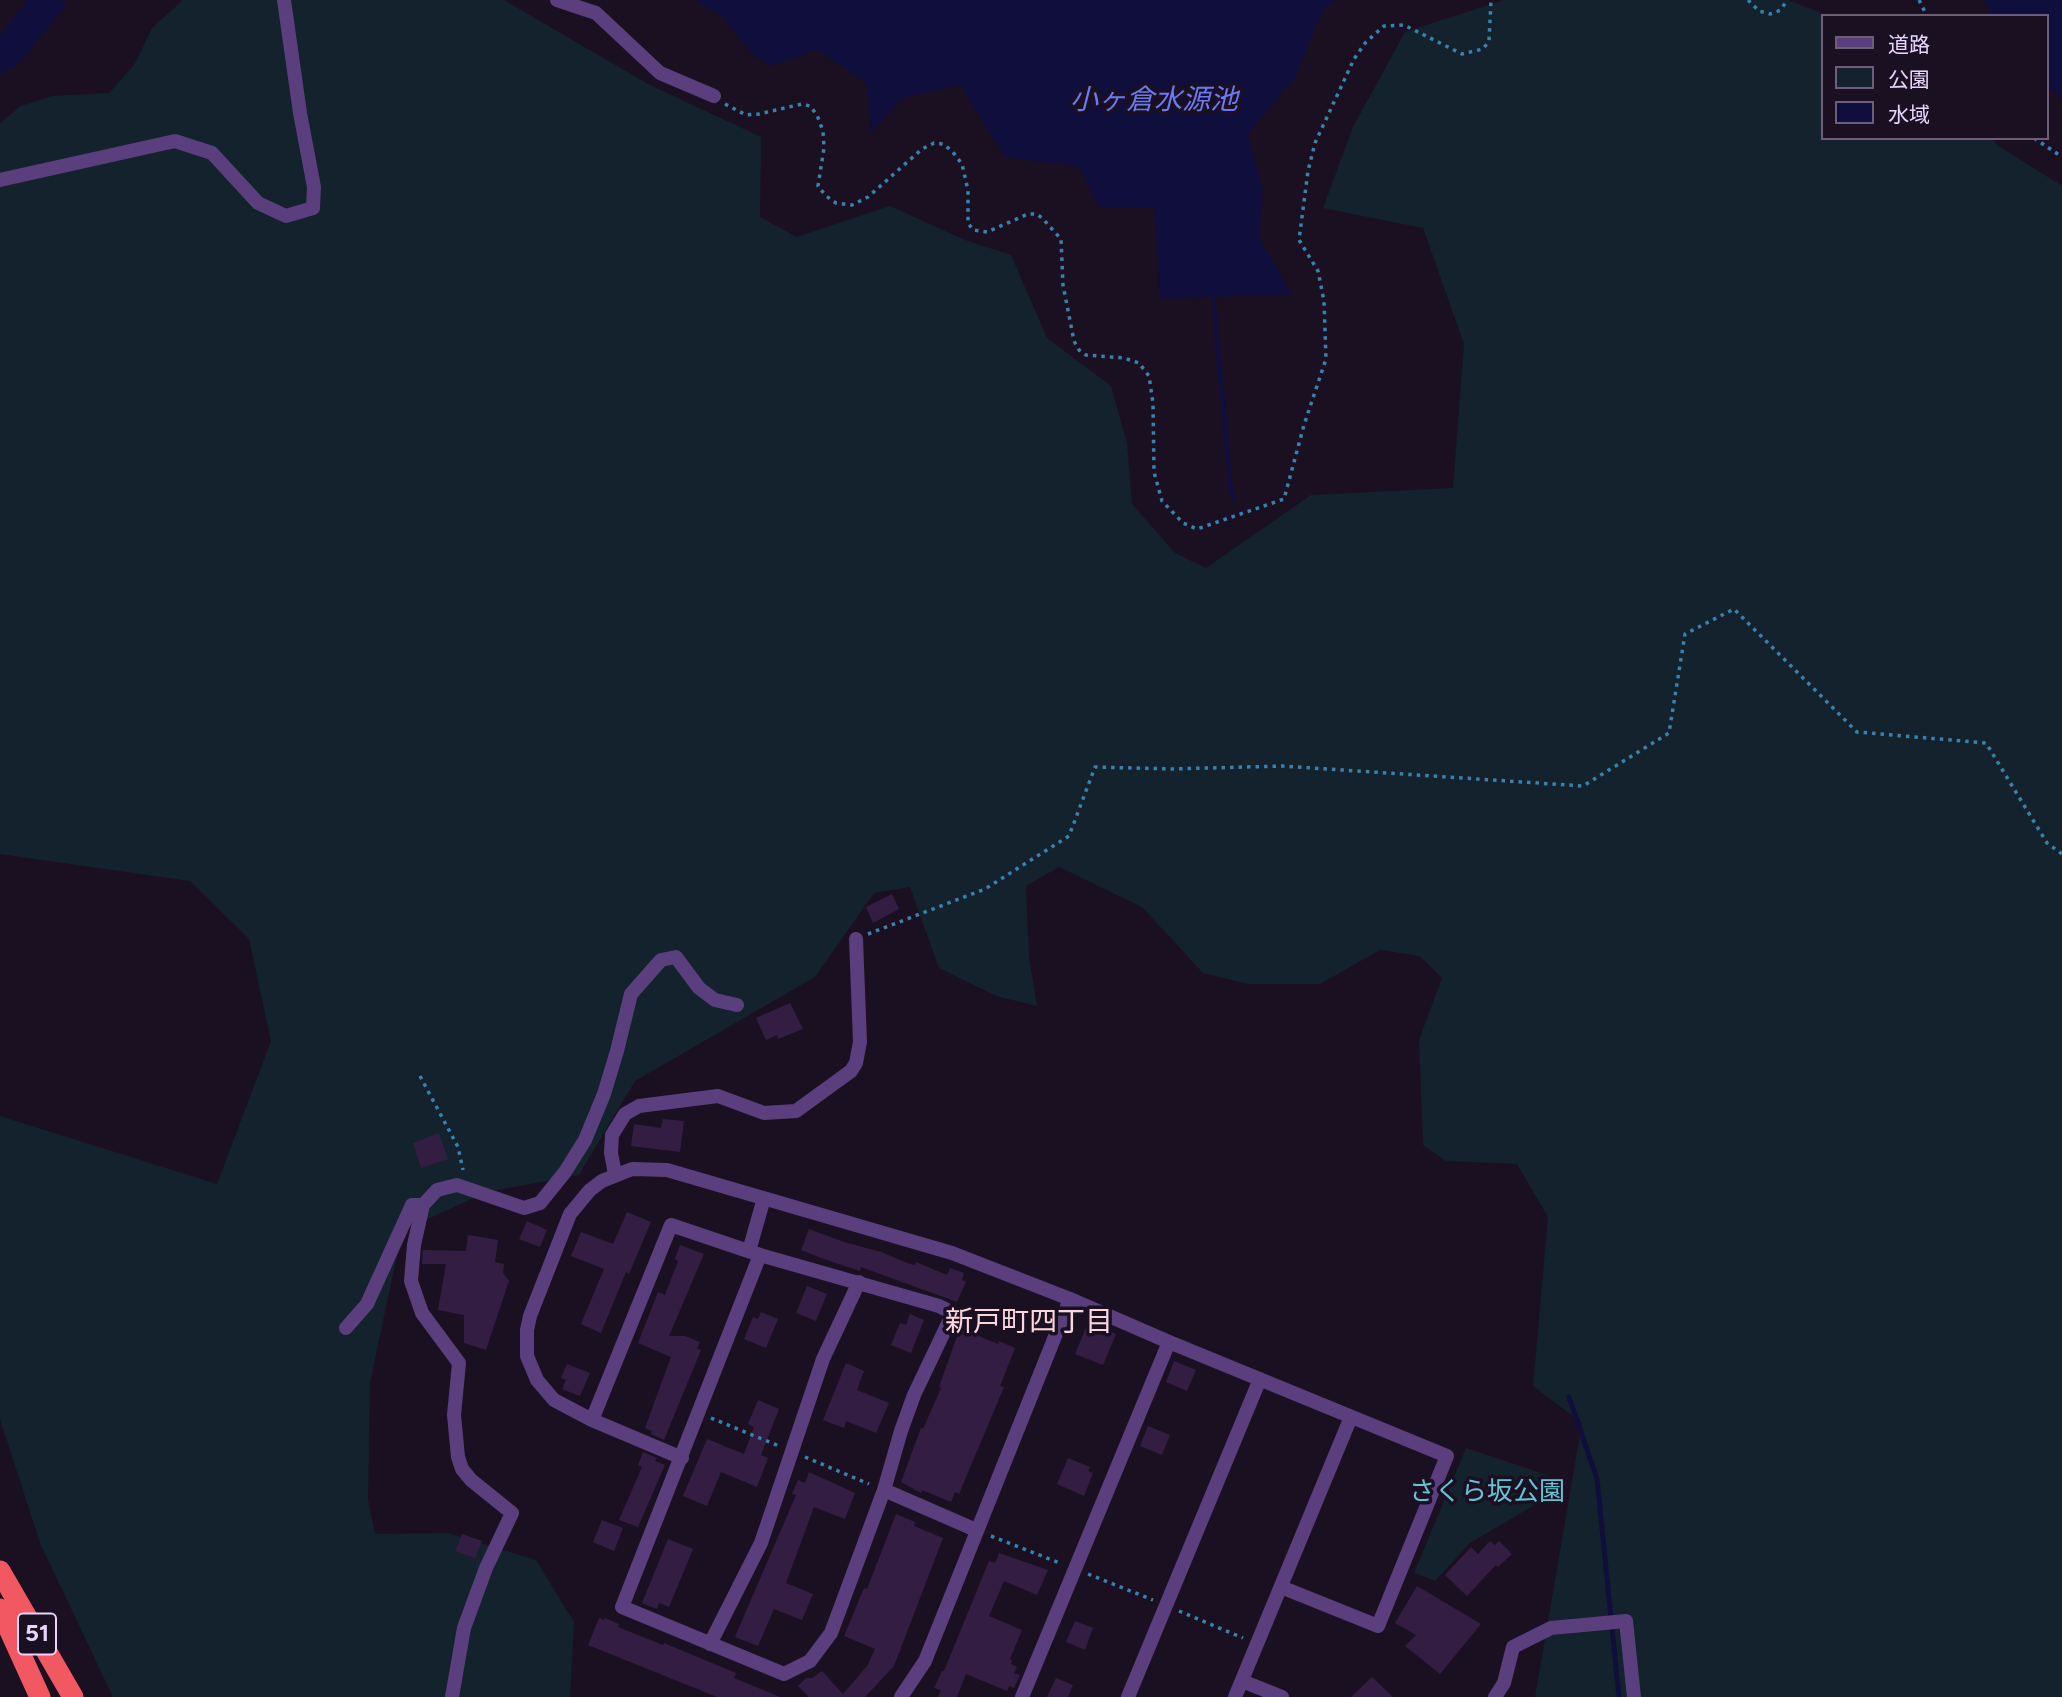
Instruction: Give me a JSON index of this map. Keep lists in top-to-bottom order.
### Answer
{
  "streets": {
    "highway": ["51"]
  },
  "districts": ["新戸町四丁目"],
  "water": ["小ヶ倉水源池"],
  "parks": ["さくら坂公園"],
  "legend": ["道路", "公園", "水域"]
}
